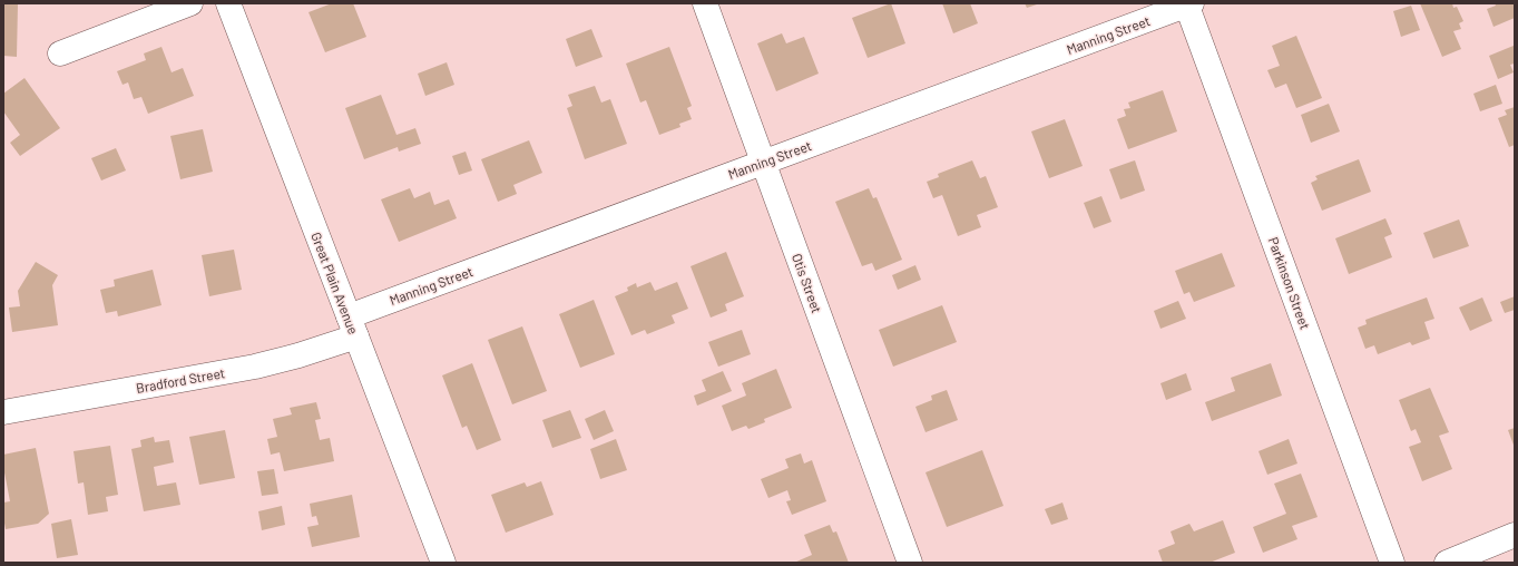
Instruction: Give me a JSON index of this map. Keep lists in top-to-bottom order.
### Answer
{
  "streets": {
    "street": [
      "Manning Street",
      "Great Plain Avenue",
      "Otis Street",
      "Parkinson Street",
      "Bradford Street"
    ]
  },
  "crossings": [
    ["Manning Street", "Great Plain Avenue"],
    ["Manning Street", "Otis Street"],
    ["Manning Street", "Parkinson Street"],
    ["Manning Street", "Bradford Street"],
    ["Great Plain Avenue", "Bradford Street"]
  ]
}
